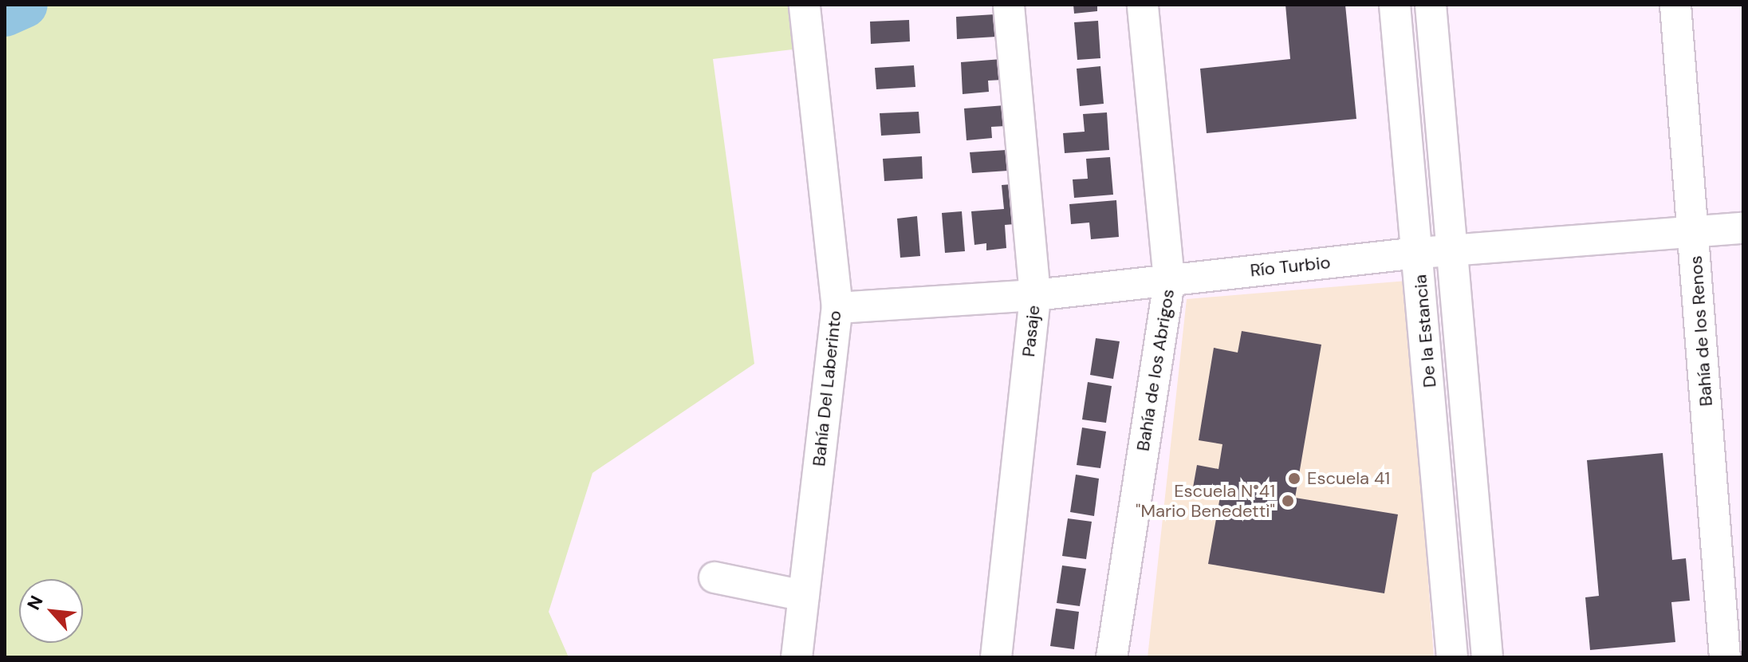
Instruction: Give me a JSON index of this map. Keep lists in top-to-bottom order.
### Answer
{
  "streets": {
    "street": [
      "Río Turbio",
      "Pasaje",
      "De la Estancia",
      "Bahía de los Renos",
      "Bahía de los Abrigos",
      "Bahía Del Laberinto"
    ]
  },
  "crossings": [
    ["Río Turbio", "Pasaje"],
    ["Río Turbio", "De la Estancia"],
    ["Río Turbio", "Bahía de los Renos"],
    ["Río Turbio", "Bahía de los Abrigos"],
    ["Río Turbio", "Bahía Del Laberinto"]
  ],
  "places": ["Escuela 41", "Escuela N°41 \"Mario Benedetti\""],
  "north": "top left"
}
